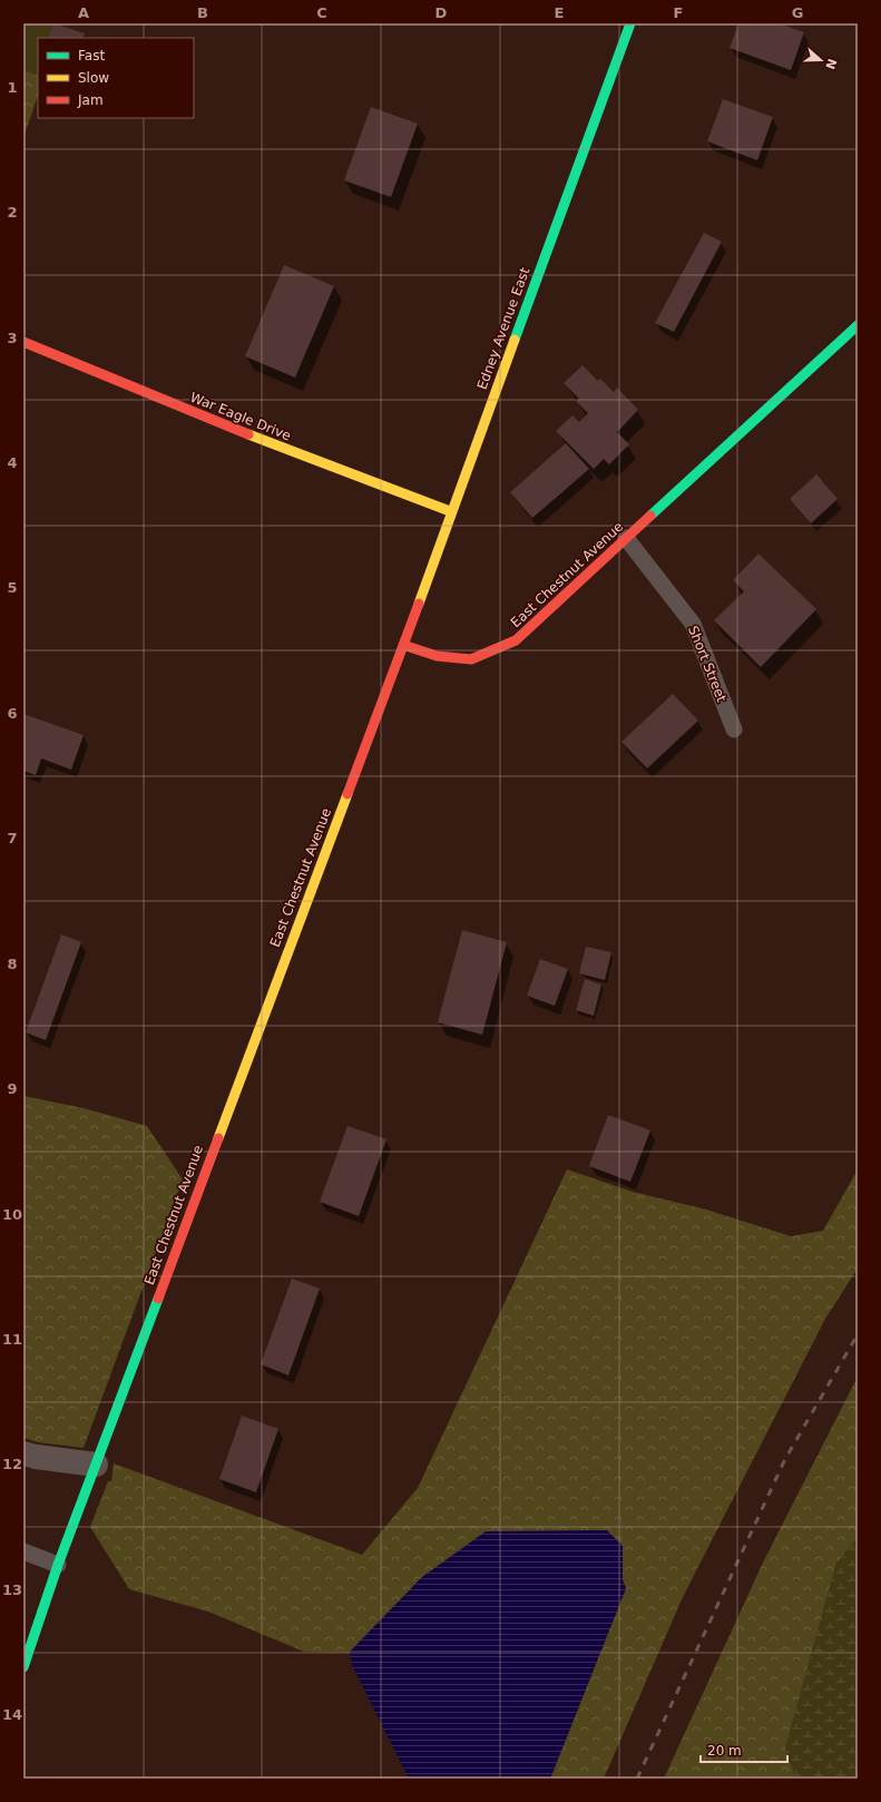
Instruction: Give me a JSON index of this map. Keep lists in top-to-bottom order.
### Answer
{
  "streets": {
    "street": ["Edney Avenue East", "War Eagle Drive", "East Chestnut Avenue"],
    "lane": ["Short Street"]
  },
  "crossings": [
    ["Edney Avenue East", "War Eagle Drive"],
    ["Edney Avenue East", "East Chestnut Avenue"],
    ["East Chestnut Avenue", "Short Street"]
  ],
  "legend": ["Fast", "Slow", "Jam"],
  "scale_bar": "20 m",
  "north": "right",
  "grid": {
    "columns": [
      "A",
      "B",
      "C",
      "D",
      "E",
      "F",
      "G"
    ],
    "rows": [
      "1",
      "2",
      "3",
      "4",
      "5",
      "6",
      "7",
      "8",
      "9",
      "10",
      "11",
      "12",
      "13",
      "14"
    ]
  }
}
